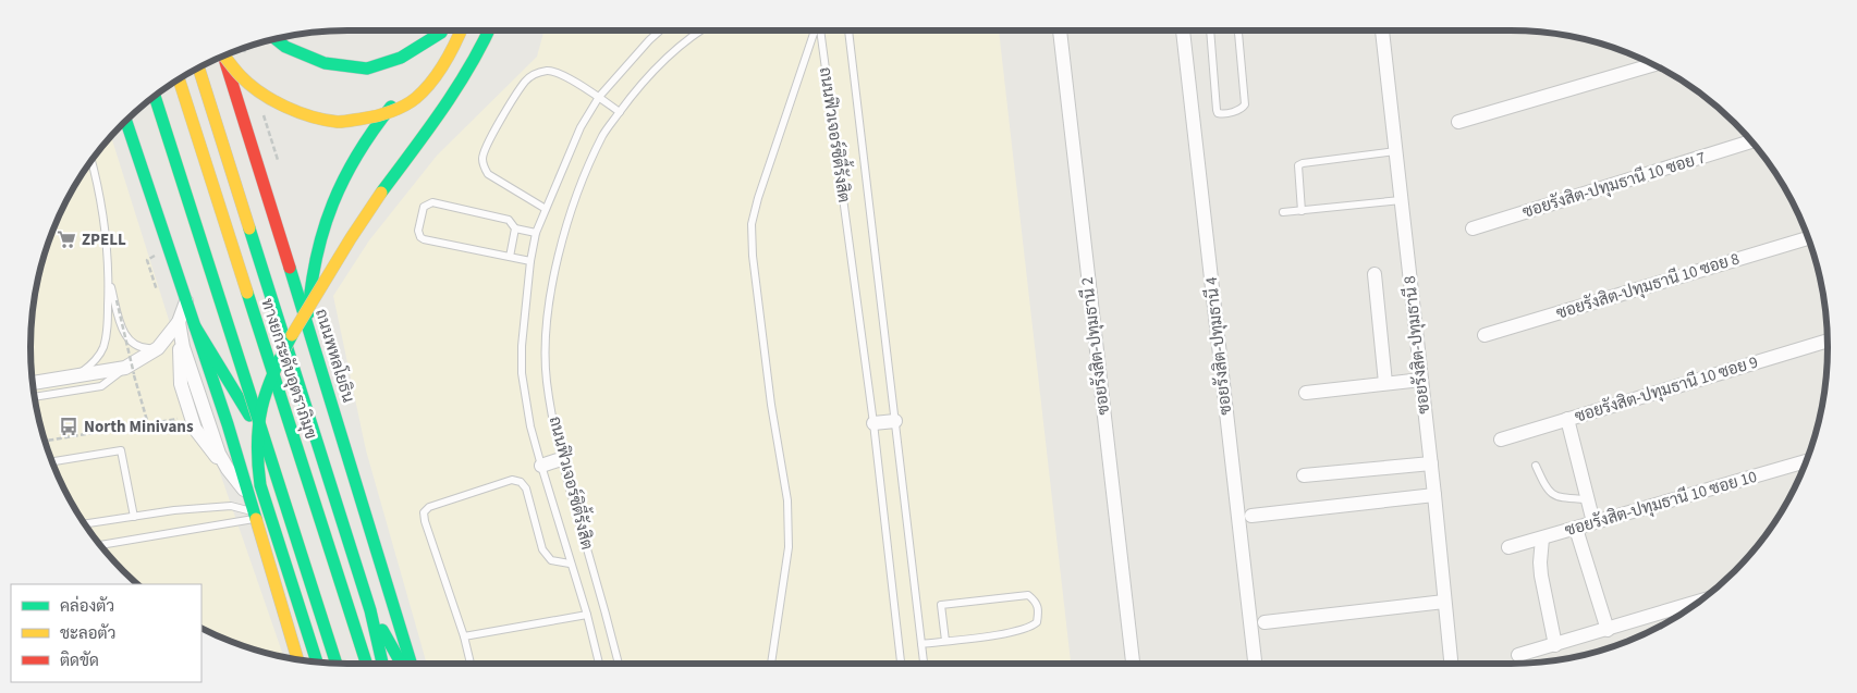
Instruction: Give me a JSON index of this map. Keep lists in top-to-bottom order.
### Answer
{
  "streets": {
    "main road": ["ถนนพหลโยธิน", "ทางยกระดับอุตราภิมุข"],
    "street": [
      "ซอยรังสิต-ปทุมธานี 10 ซอย 7",
      "ซอยรังสิต-ปทุมธานี 10 ซอย 8",
      "ซอยรังสิต-ปทุมธานี 8",
      "ซอยรังสิต-ปทุมธานี 2",
      "ซอยรังสิต-ปทุมธานี 4",
      "ซอยรังสิต-ปทุมธานี 10 ซอย 9",
      "ซอยรังสิต-ปทุมธานี 10 ซอย 10"
    ],
    "lane": ["ถนนฟิวเจอร์ซิตี้รังสิต"]
  },
  "places": {
    "supermarket": ["ZPELL"],
    "bus stop": ["North Minivans"]
  },
  "legend": ["คล่องตัว", "ชะลอตัว", "ติดขัด"]
}
